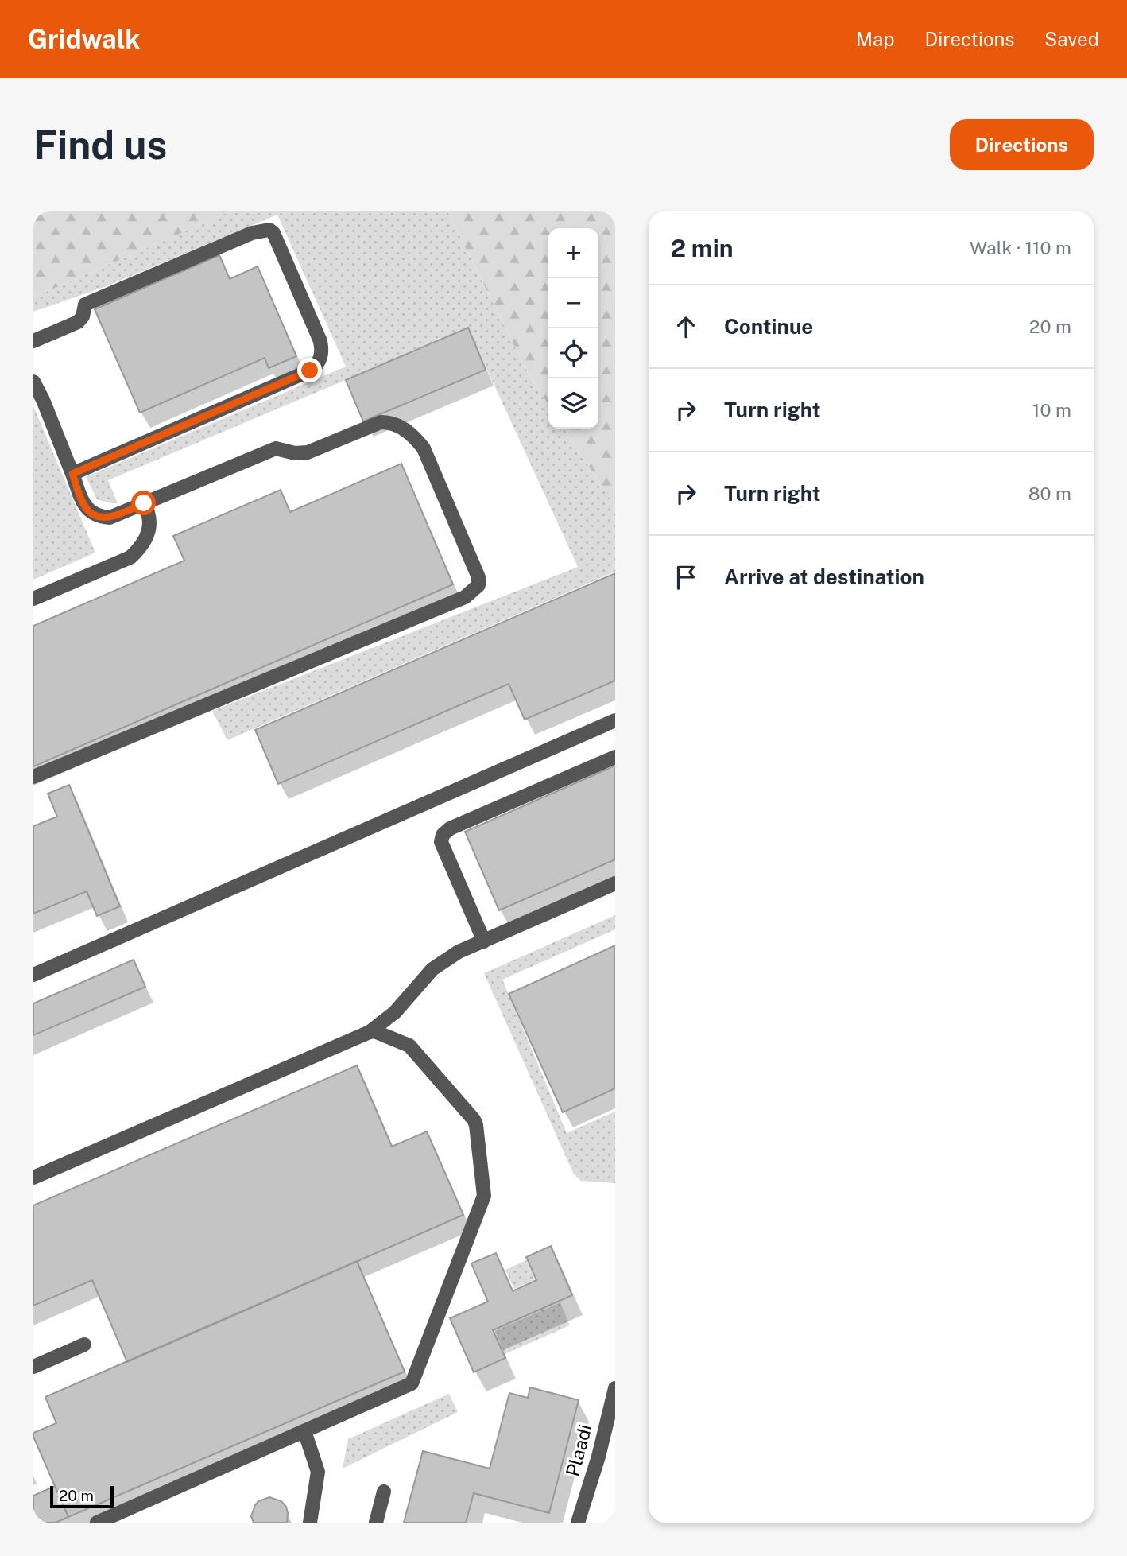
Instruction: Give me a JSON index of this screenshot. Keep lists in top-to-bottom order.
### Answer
{
  "streets": {
    "street": ["Plaadi"]
  },
  "scale_bar": "20 m",
  "page": {
    "header": "Gridwalk",
    "nav": ["Map", "Directions", "Saved"],
    "buttons": "Directions",
    "title": "Find us",
    "heading": ["2 min", "Walk · 110 m"],
    "map_buttons": ["+", "−"],
    "list": [
      ["Continue", "20 m"],
      ["Turn right", "10 m"],
      ["Turn right", "80 m"],
      "Arrive at destination"
    ],
    "scale": "20 m"
  }
}
